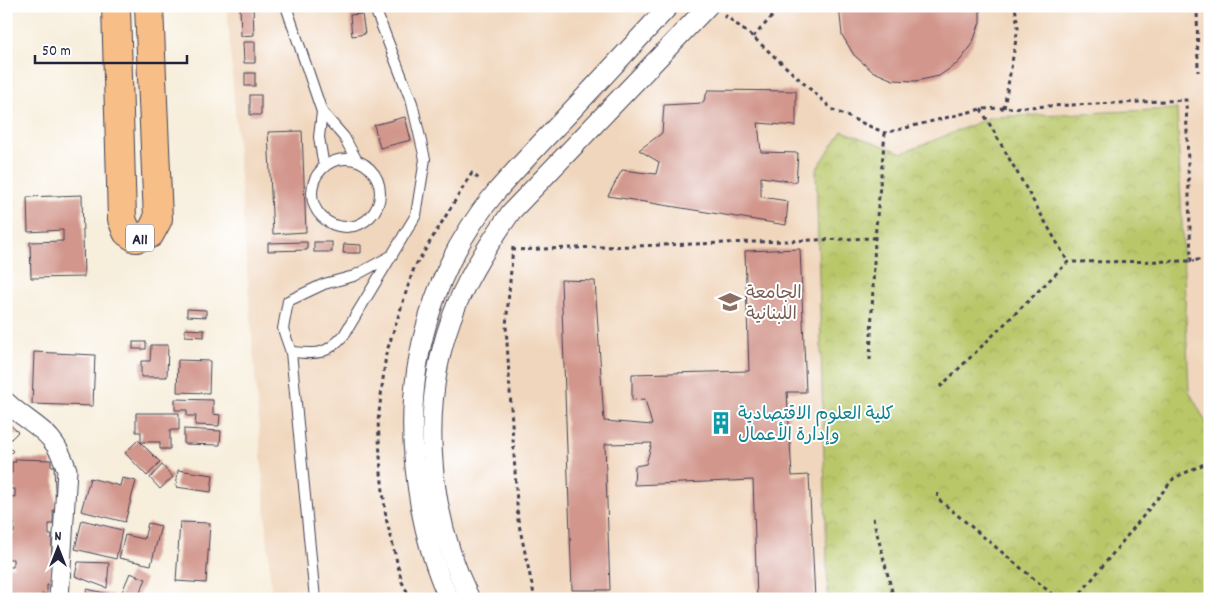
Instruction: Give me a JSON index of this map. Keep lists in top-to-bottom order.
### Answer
{
  "streets": {
    "highway": ["A11"]
  },
  "places": {
    "school or university": ["الجامعة اللبنانية"],
    "building": ["كلية العلوم الاقتصادية وإدارة الأعمال"]
  },
  "scale_bar": "50 m",
  "north": "top"
}
